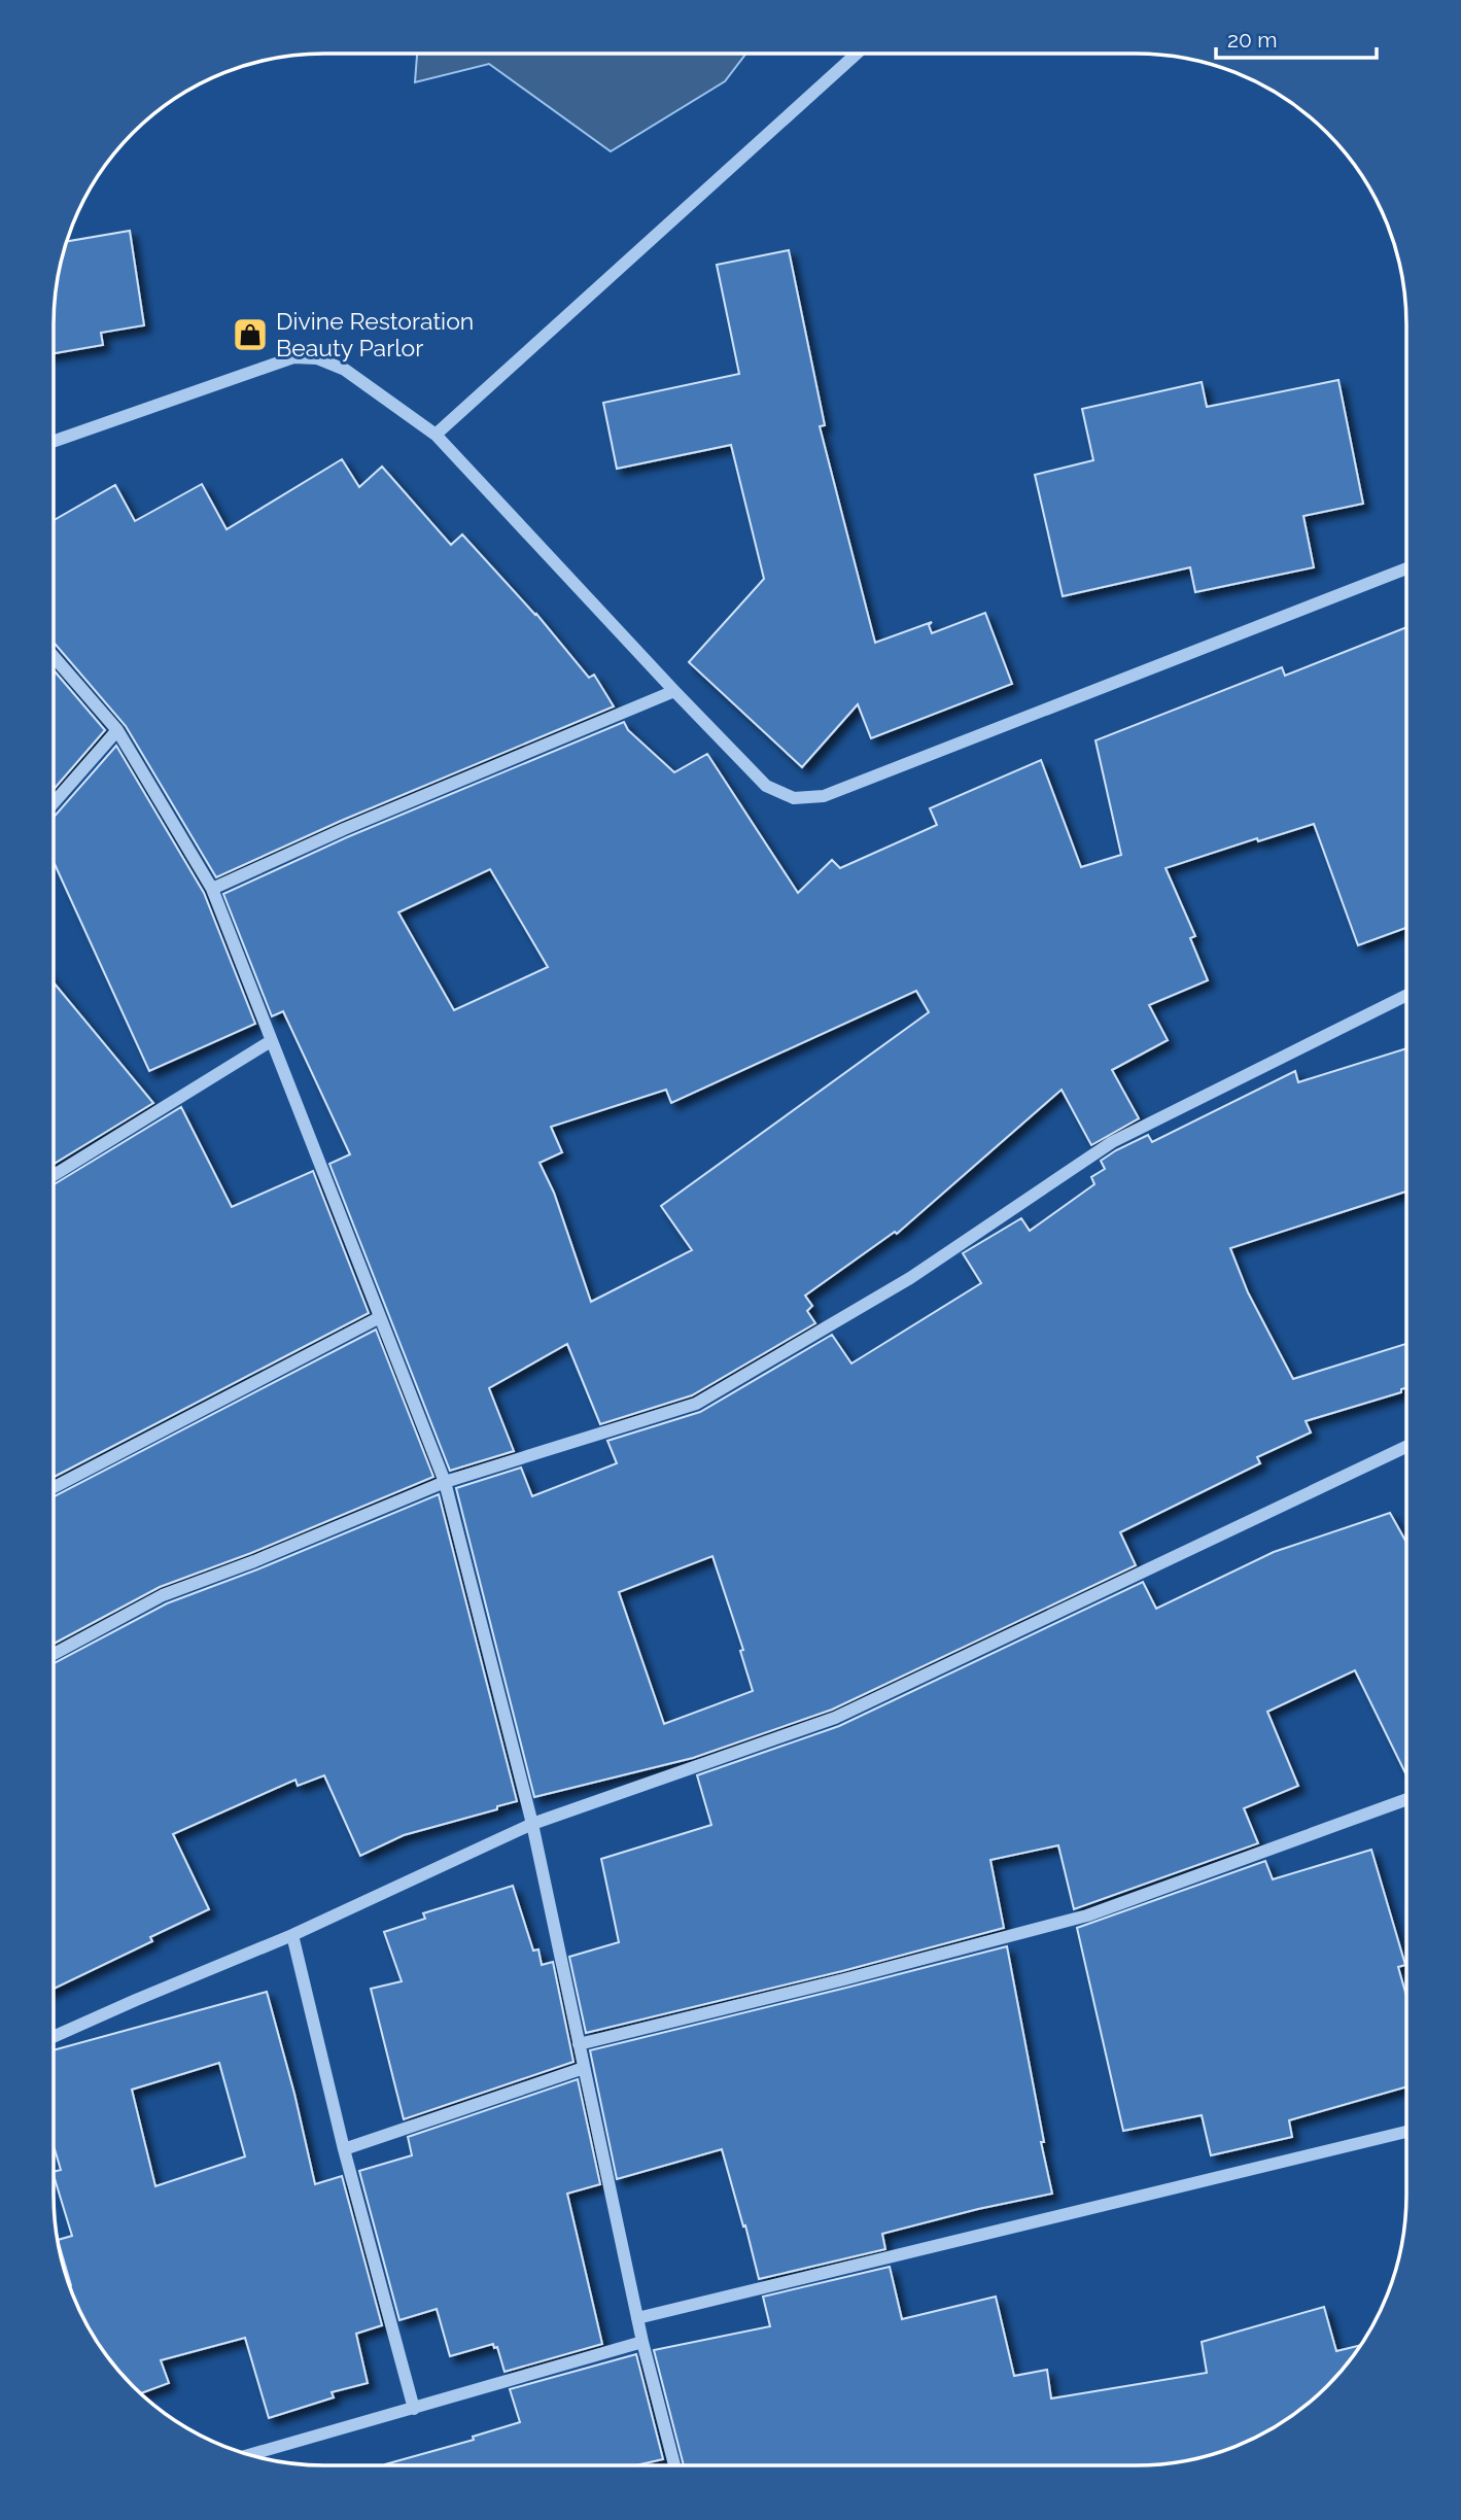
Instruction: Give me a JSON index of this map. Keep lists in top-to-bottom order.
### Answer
{
  "places": {
    "shop": ["Divine Restoration Beauty Parlor"]
  },
  "scale_bar": "20 m"
}
